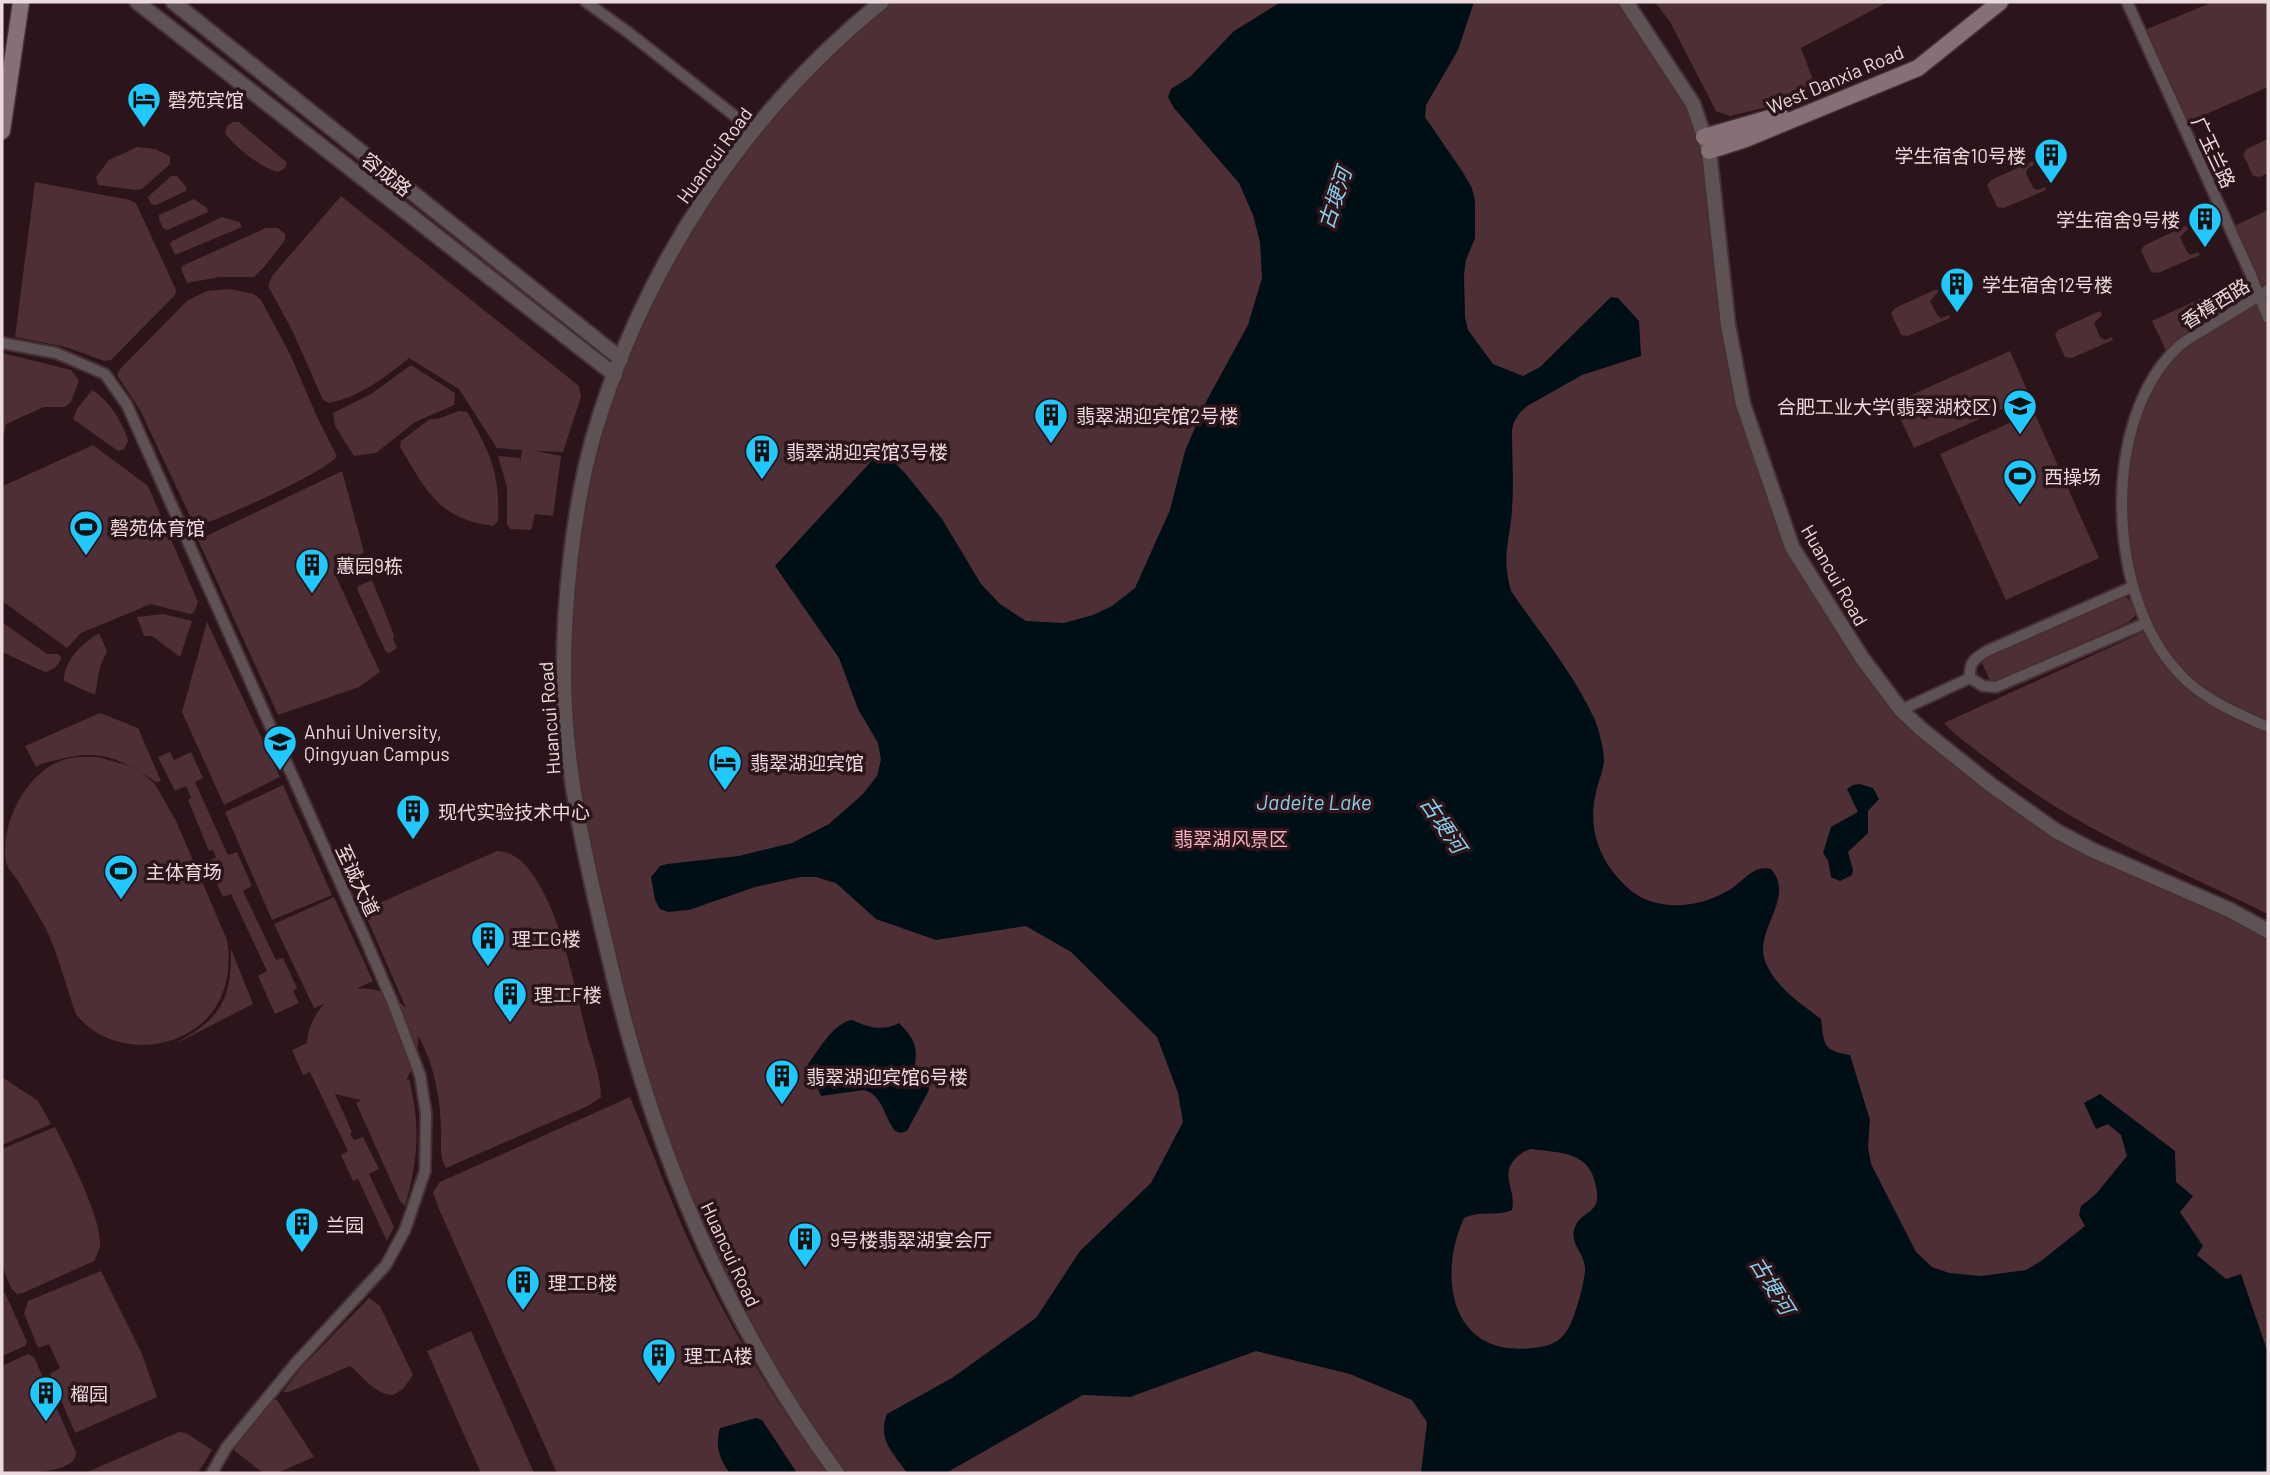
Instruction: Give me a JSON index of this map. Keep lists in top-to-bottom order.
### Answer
{
  "streets": {
    "main road": ["West Danxia Road"],
    "street": [
      "广玉兰路",
      "Huancui Road",
      "容成路",
      "香樟西路",
      "至诚大道"
    ]
  },
  "crossings": [
    ["West Danxia Road", "Huancui Road"],
    ["广玉兰路", "香樟西路"],
    ["Huancui Road", "容成路"]
  ],
  "water": ["古埂河", "Jadeite Lake"],
  "parks": ["翡翠湖风景区"],
  "places": {
    "hotel": ["磬苑宾馆", "翡翠湖迎宾馆"],
    "building": [
      "学生宿舍10号楼",
      "学生宿舍9号楼",
      "学生宿舍12号楼",
      "翡翠湖迎宾馆2号楼",
      "翡翠湖迎宾馆3号楼",
      "蕙园9栋",
      "现代实验技术中心",
      "理工G楼",
      "理工F楼",
      "翡翠湖迎宾馆6号楼",
      "兰园",
      "9号楼翡翠湖宴会厅",
      "理工B楼",
      "理工A楼",
      "榴园"
    ],
    "school or university": ["合肥工业大学(翡翠湖校区)", "Anhui University, Qingyuan Campus"],
    "sports": ["西操场", "磬苑体育馆", "主体育场"]
  }
}
